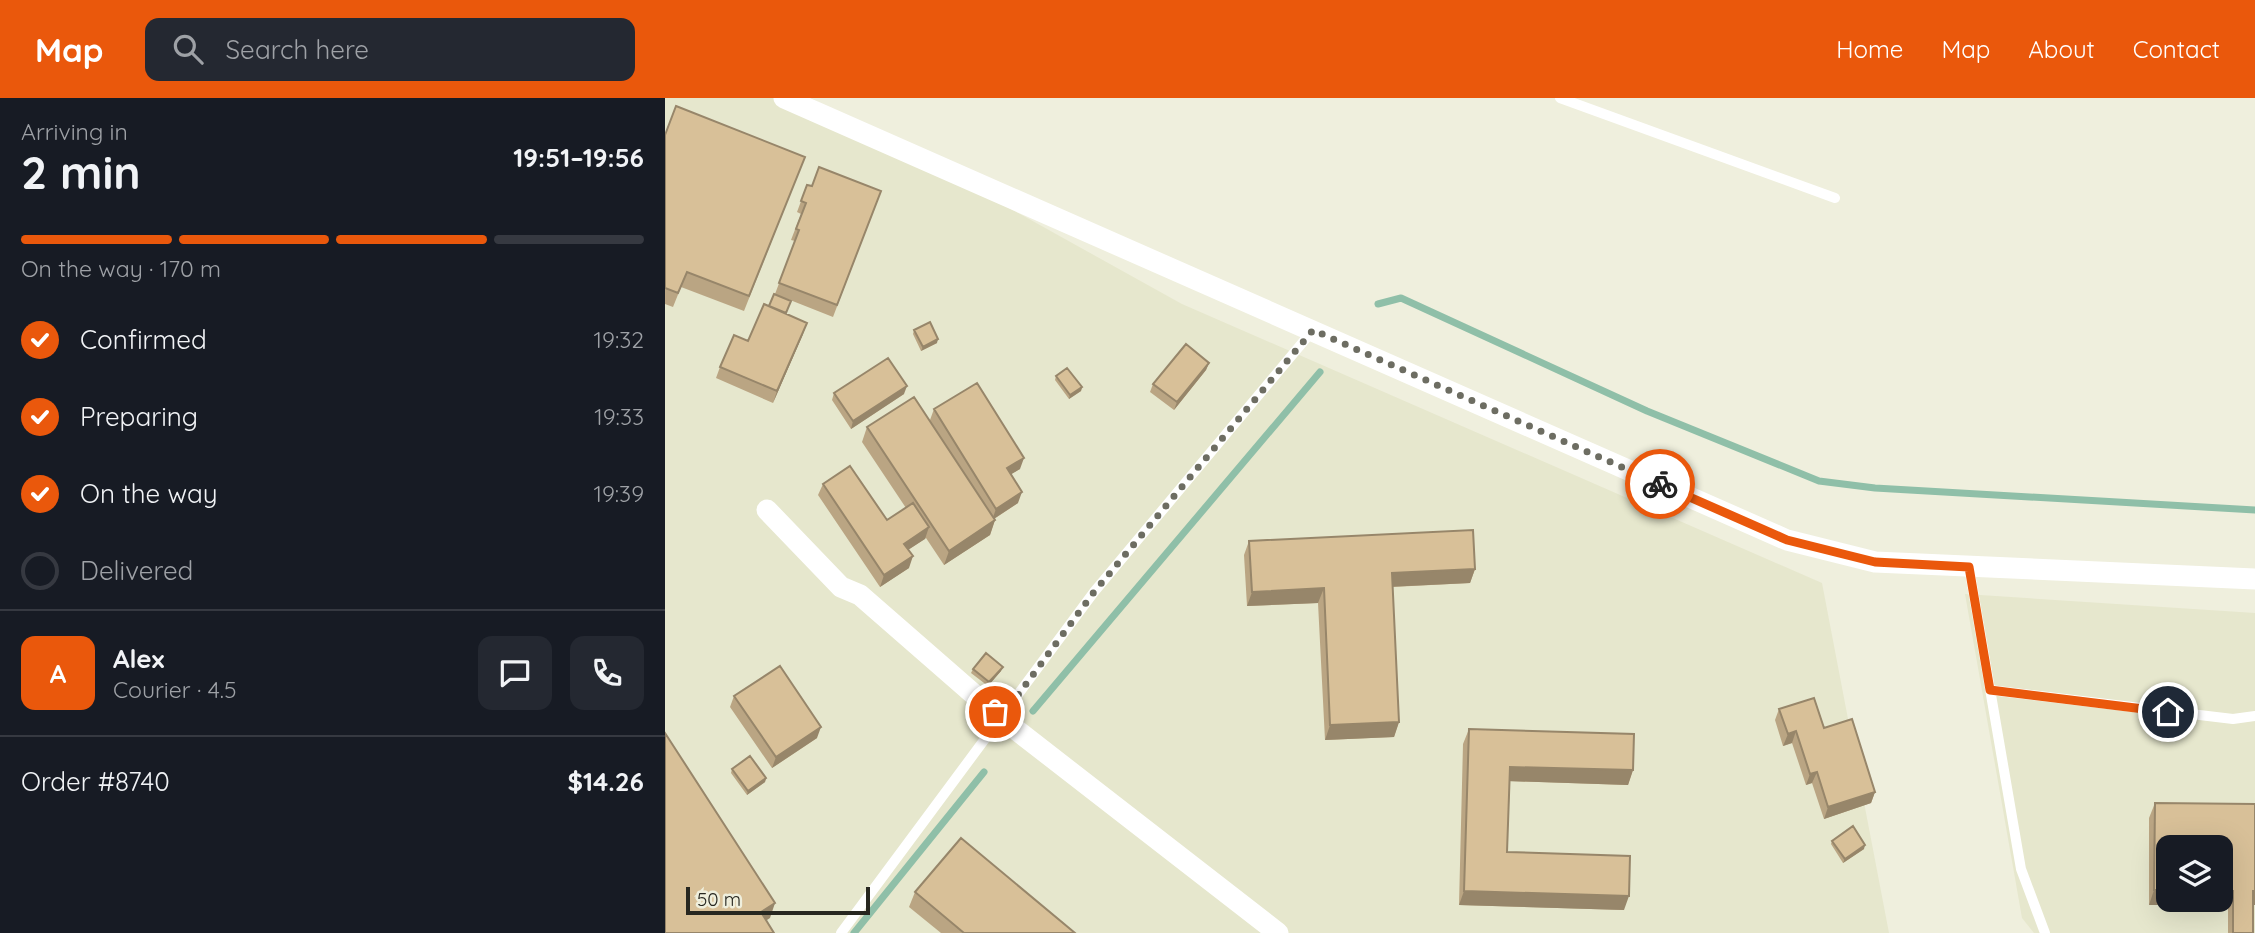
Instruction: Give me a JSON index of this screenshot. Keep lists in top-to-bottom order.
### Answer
{
  "scale_bar": "50 m",
  "page": {
    "header": "Map",
    "search": "Search here",
    "nav": [
      "Home",
      "Map",
      "About",
      "Contact"
    ],
    "heading": ["2 min", "Arriving in", "19:51–19:56"],
    "panel": [
      "Alex",
      "Courier · 4.5",
      "Order #8740",
      "$14.26"
    ],
    "bar": "On the way · 170 m",
    "list": [
      ["Confirmed", "19:32"],
      ["Preparing", "19:33"],
      ["On the way", "19:39"],
      "Delivered"
    ],
    "round": "A",
    "scale": "50 m"
  }
}
